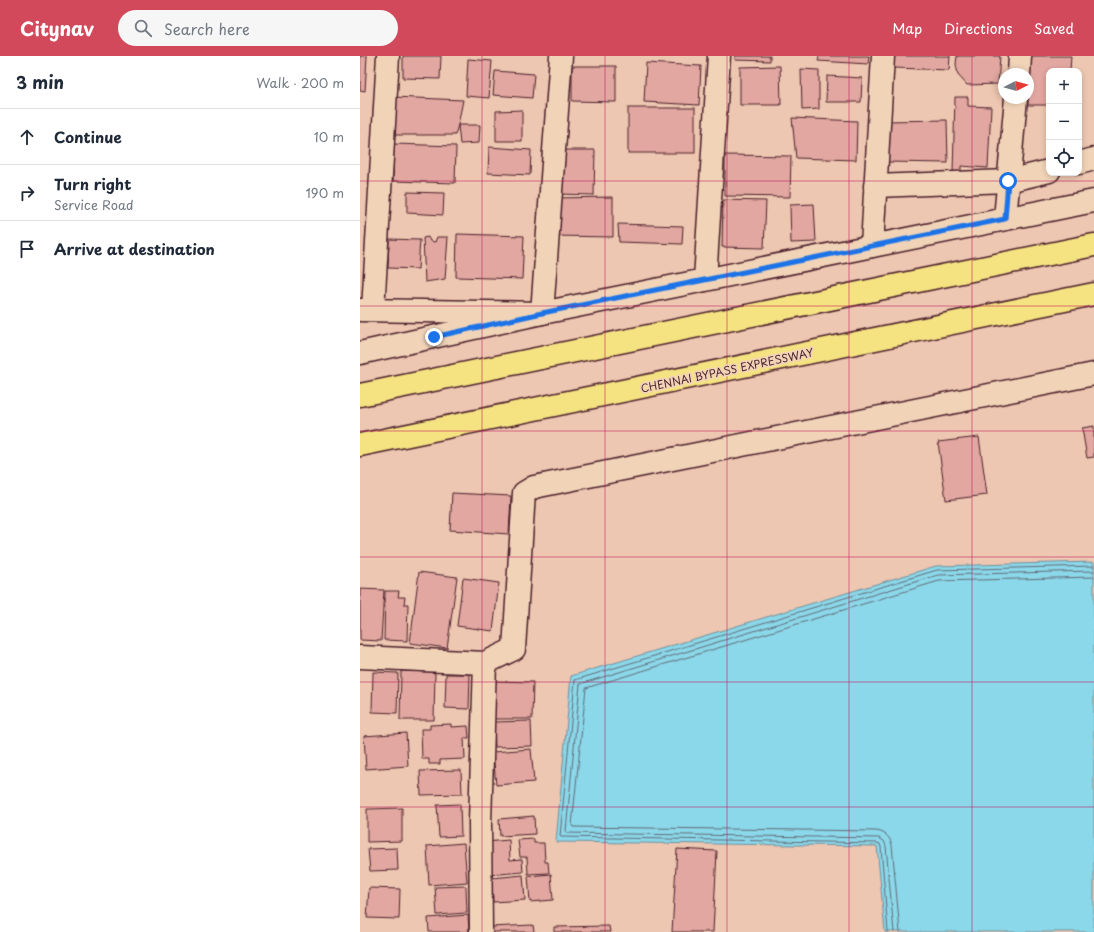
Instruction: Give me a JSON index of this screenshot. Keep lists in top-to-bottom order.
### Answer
{
  "streets": {
    "highway": ["CHENNAI BYPASS EXPRESSWAY"]
  },
  "north": "right",
  "page": {
    "header": "Citynav",
    "search": "Search here",
    "nav": ["Map", "Directions", "Saved"],
    "heading": ["3 min", "Walk · 200 m"],
    "map_buttons": ["+", "−"],
    "list": [
      ["Continue", "10 m"],
      ["Turn right", "Service Road", "190 m"],
      "Arrive at destination"
    ]
  }
}
